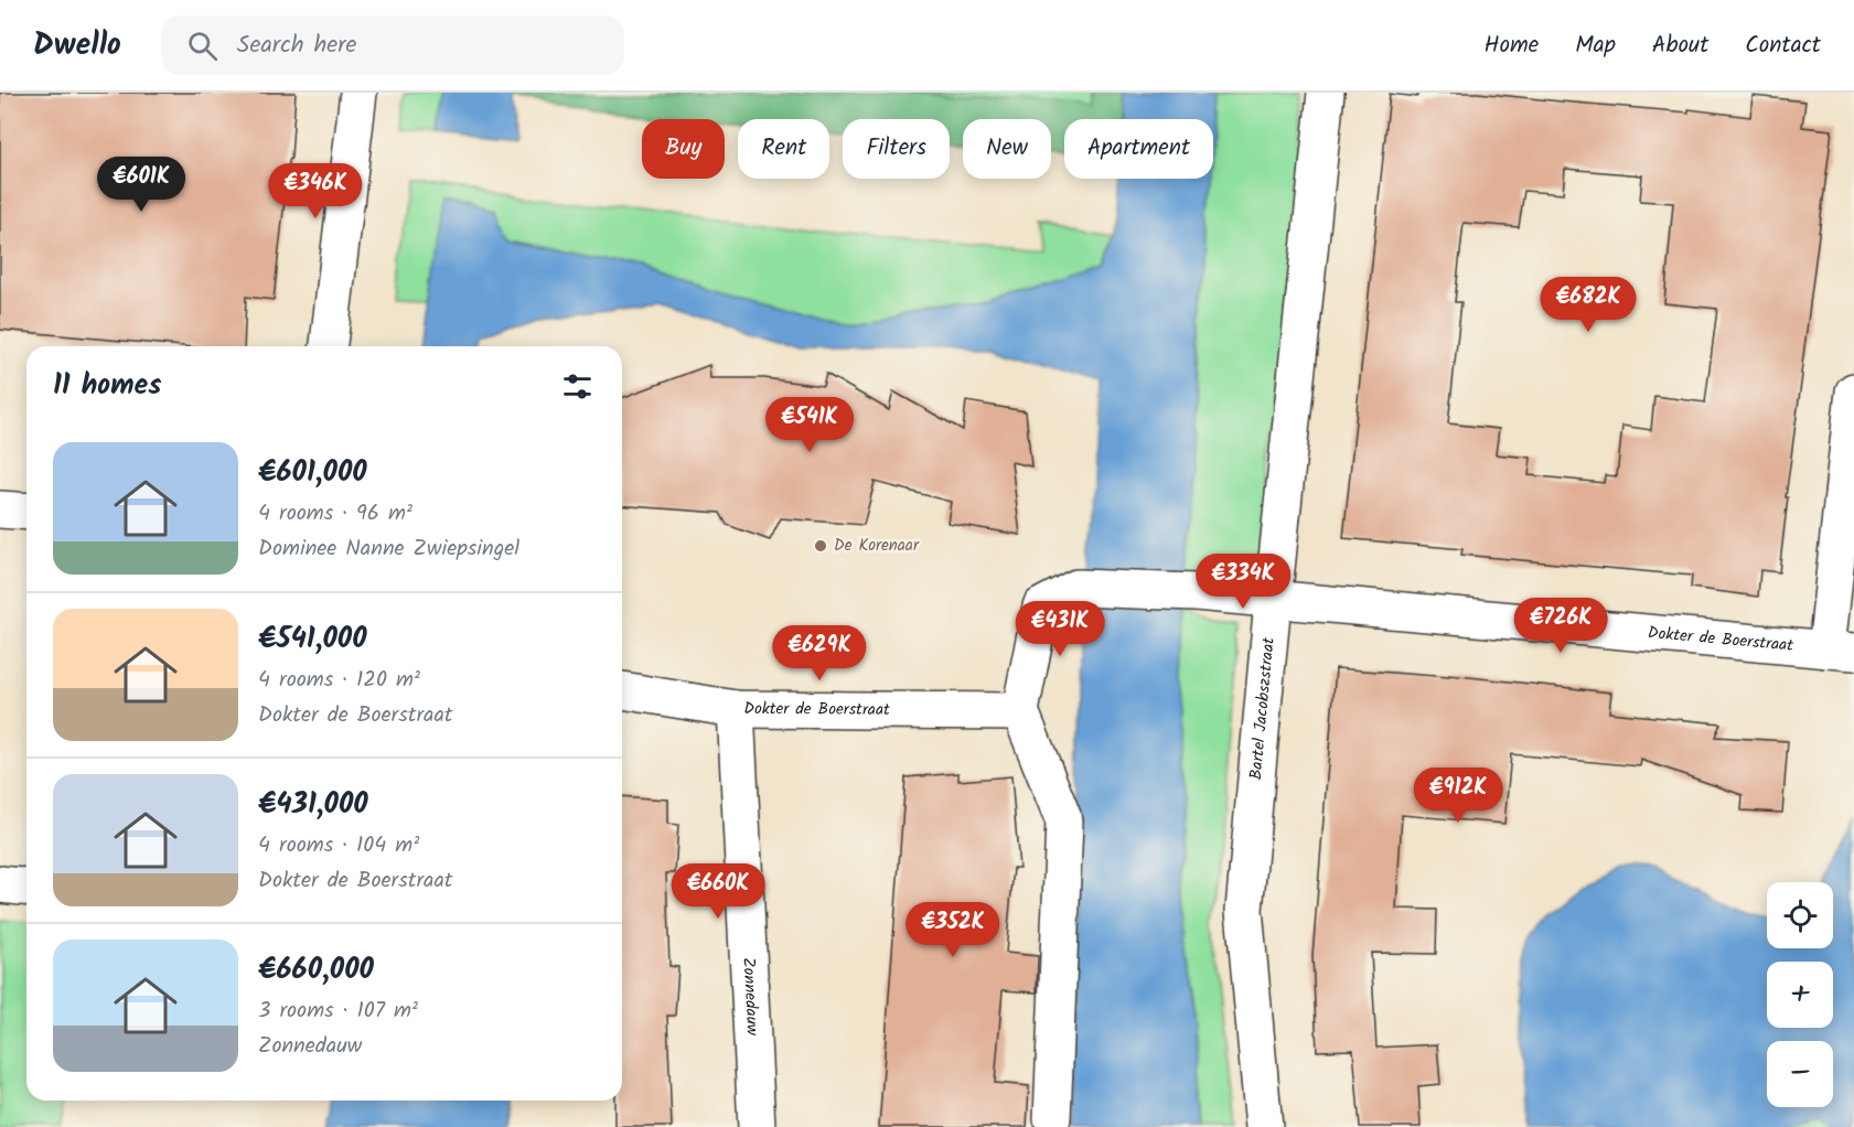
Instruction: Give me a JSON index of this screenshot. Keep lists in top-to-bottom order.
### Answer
{
  "streets": {
    "street": ["Dokter de Boerstraat", "Bartel Jacobszstraat", "Zonnedauw"]
  },
  "crossings": [
    ["Dokter de Boerstraat", "Bartel Jacobszstraat"],
    ["Dokter de Boerstraat", "Zonnedauw"]
  ],
  "places": ["De Korenaar"],
  "page": {
    "header": "Dwello",
    "search": "Search here",
    "nav": [
      "Home",
      "Map",
      "About",
      "Contact"
    ],
    "chip": [
      "Buy",
      "Rent",
      "Filters",
      "New",
      "Apartment"
    ],
    "price": [
      "€601K",
      "€346K",
      "€682K",
      "€541K",
      "€334K",
      "€726K",
      "€431K",
      "€629K",
      "€912K",
      "€660K",
      "€352K"
    ],
    "heading": "11 homes",
    "list": [
      {
        "name": "€601,000",
        "note": "4 rooms · 96 m² · Dominee Nanne Zwiepsingel"
      },
      {
        "name": "€541,000",
        "note": "4 rooms · 120 m² · Dokter de Boerstraat"
      },
      {
        "name": "€431,000",
        "note": "4 rooms · 104 m² · Dokter de Boerstraat"
      },
      {
        "name": "€660,000",
        "note": "3 rooms · 107 m² · Zonnedauw"
      }
    ],
    "map_buttons": ["+", "−"]
  }
}
